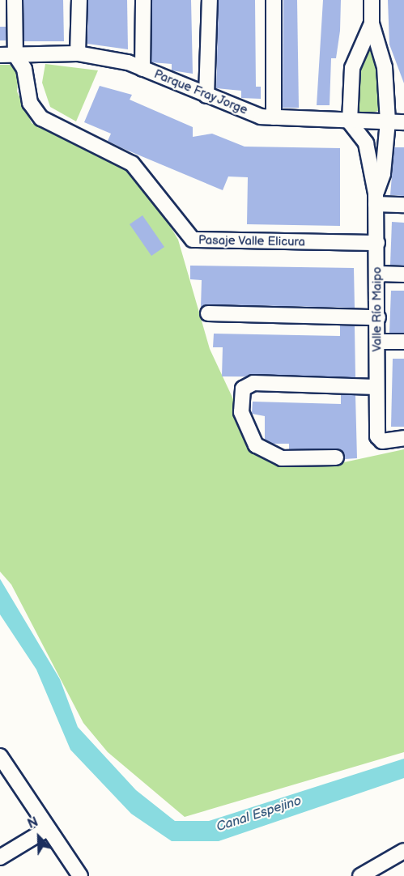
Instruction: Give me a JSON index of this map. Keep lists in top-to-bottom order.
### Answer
{
  "streets": {
    "street": ["Parque Fray Jorge", "Pasaje Valle Elicura", "Valle Río Maipo"]
  },
  "crossings": [
    ["Parque Fray Jorge", "Pasaje Valle Elicura"],
    ["Parque Fray Jorge", "Valle Río Maipo"],
    ["Pasaje Valle Elicura", "Valle Río Maipo"]
  ],
  "water": ["Canal Espejino"],
  "north": "top left"
}
